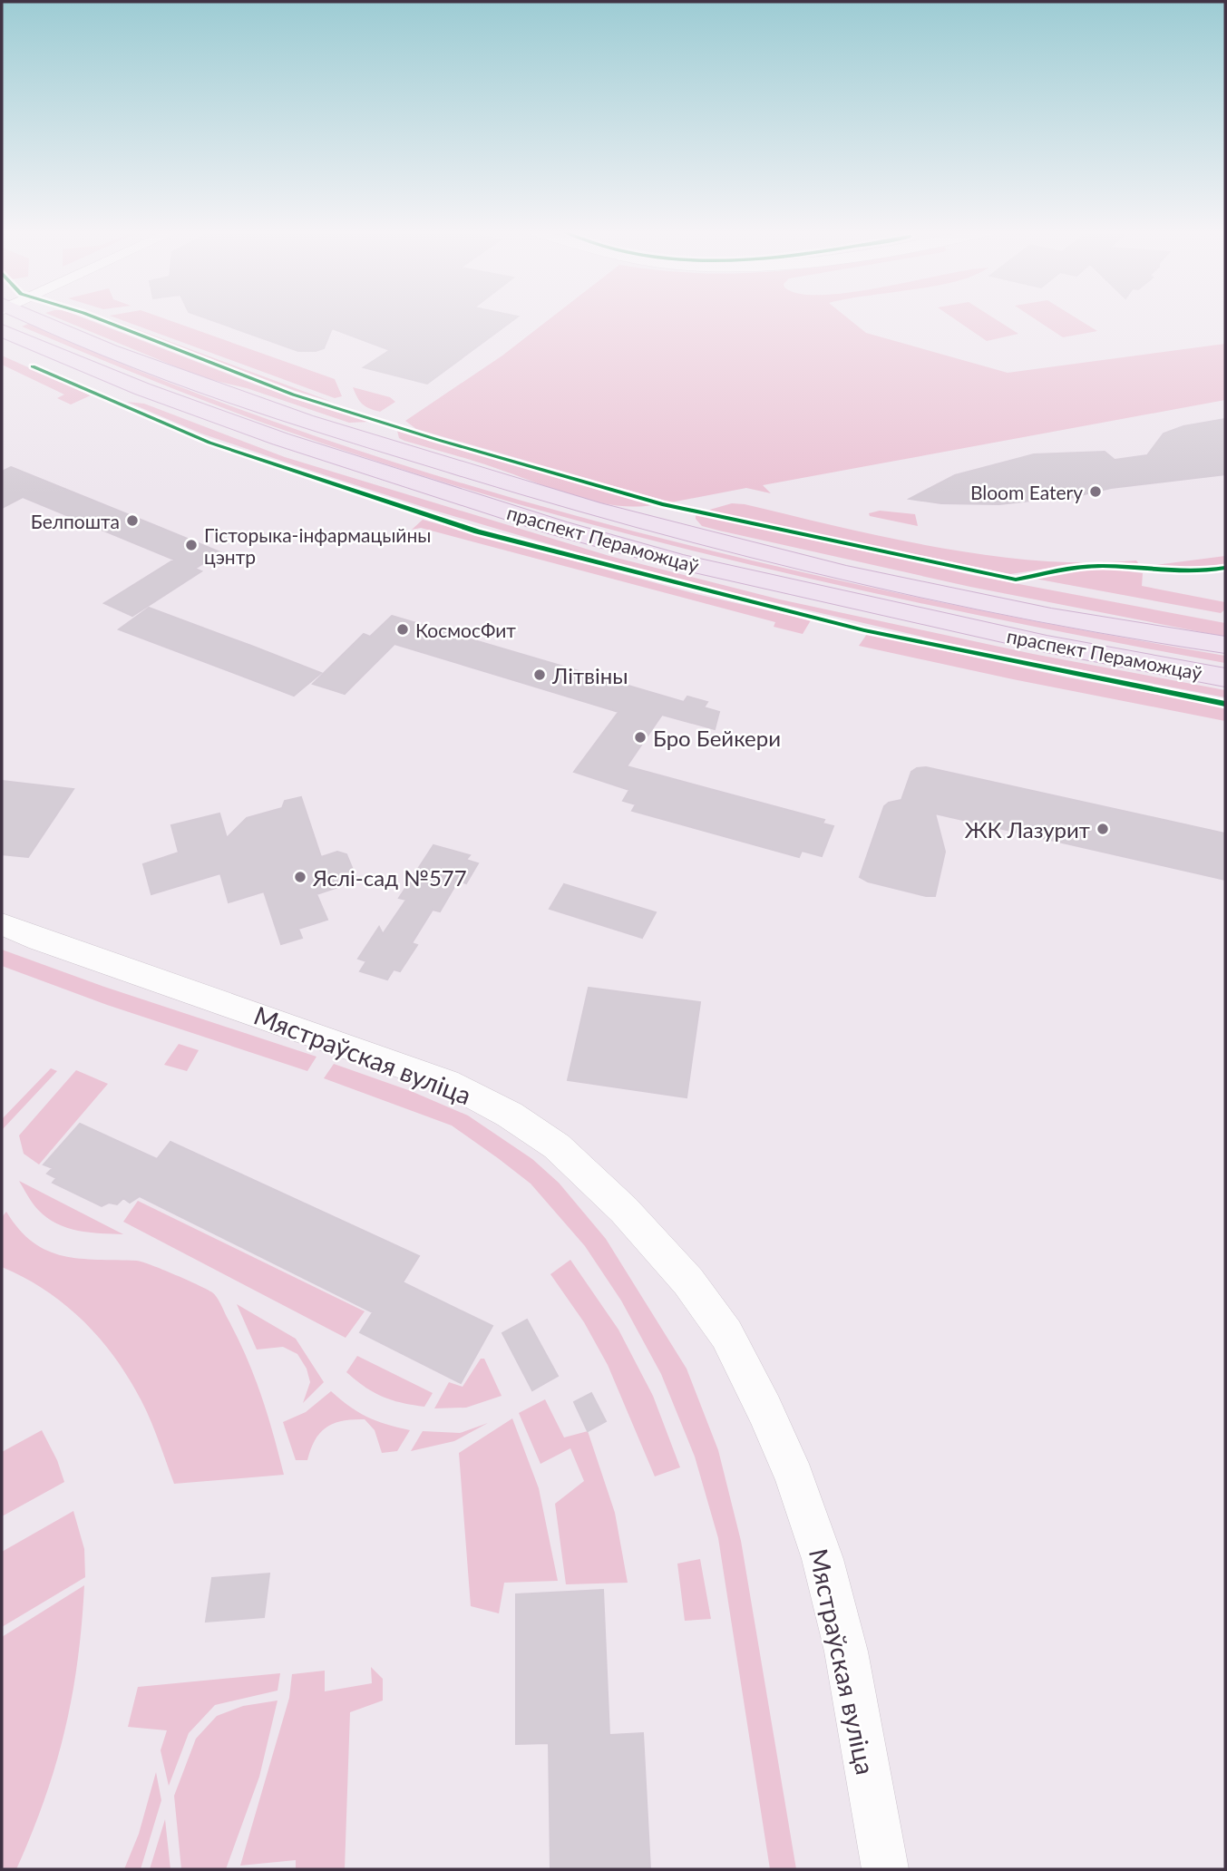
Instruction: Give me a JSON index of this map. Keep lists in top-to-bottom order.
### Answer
{
  "streets": {
    "main road": ["праспект Пераможцаў"],
    "street": ["Мястраўская вуліца"]
  },
  "places": [
    "Bloom Eatery",
    "Белпошта",
    "Гісторыка-інфармацыйны цэнтр",
    "КосмосФит",
    "Літвіны",
    "Бро Бейкери",
    "ЖК Лазурит",
    "Яслі-сад №577"
  ]
}
